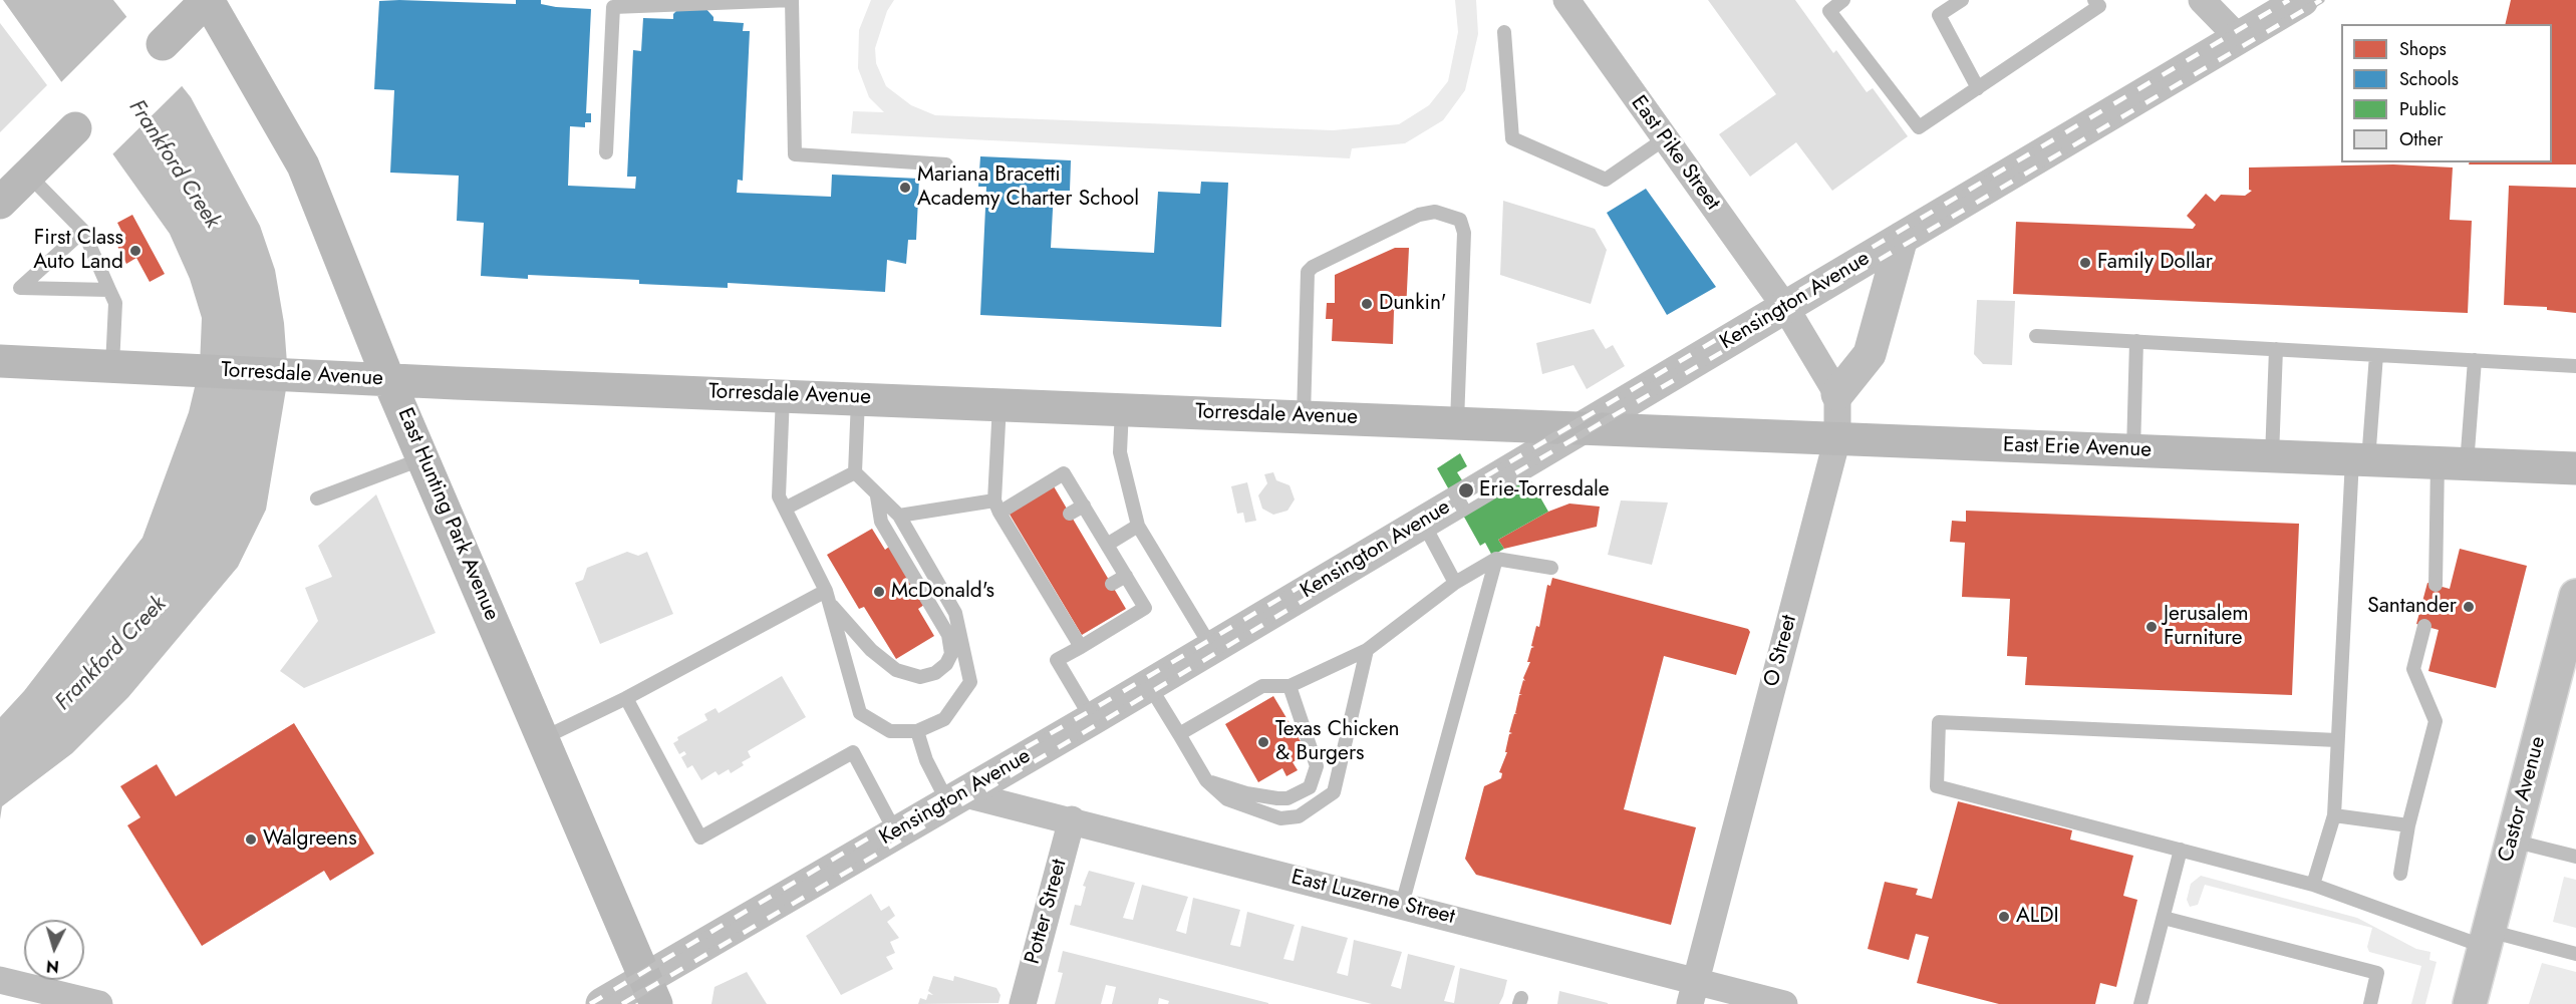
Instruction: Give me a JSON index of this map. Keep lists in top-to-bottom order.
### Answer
{
  "streets": {
    "main road": ["Torresdale Avenue", "East Erie Avenue", "East Hunting Park Avenue"],
    "street": [
      "East Pike Street",
      "Kensington Avenue",
      "O Street",
      "Castor Avenue",
      "East Luzerne Street",
      "Potter Street"
    ]
  },
  "crossings": [
    ["East Pike Street", "Kensington Avenue"],
    ["Kensington Avenue", "Torresdale Avenue"],
    ["Kensington Avenue", "East Erie Avenue"],
    ["Kensington Avenue", "East Hunting Park Avenue"],
    ["Kensington Avenue", "East Luzerne Street"],
    ["Torresdale Avenue", "East Erie Avenue"],
    ["Torresdale Avenue", "East Hunting Park Avenue"],
    ["East Erie Avenue", "O Street"],
    ["O Street", "East Luzerne Street"],
    ["East Luzerne Street", "Potter Street"]
  ],
  "water": ["Frankford Creek"],
  "places": [
    "Mariana Bracetti Academy Charter School",
    "First Class Auto Land",
    "Family Dollar",
    "Dunkin'",
    "Erie-Torresdale",
    "McDonald's",
    "Santander",
    "Jerusalem Furniture",
    "Texas Chicken & Burgers",
    "Walgreens",
    "ALDI"
  ],
  "legend": [
    "Shops",
    "Schools",
    "Public",
    "Other"
  ],
  "north": "bottom"
}
